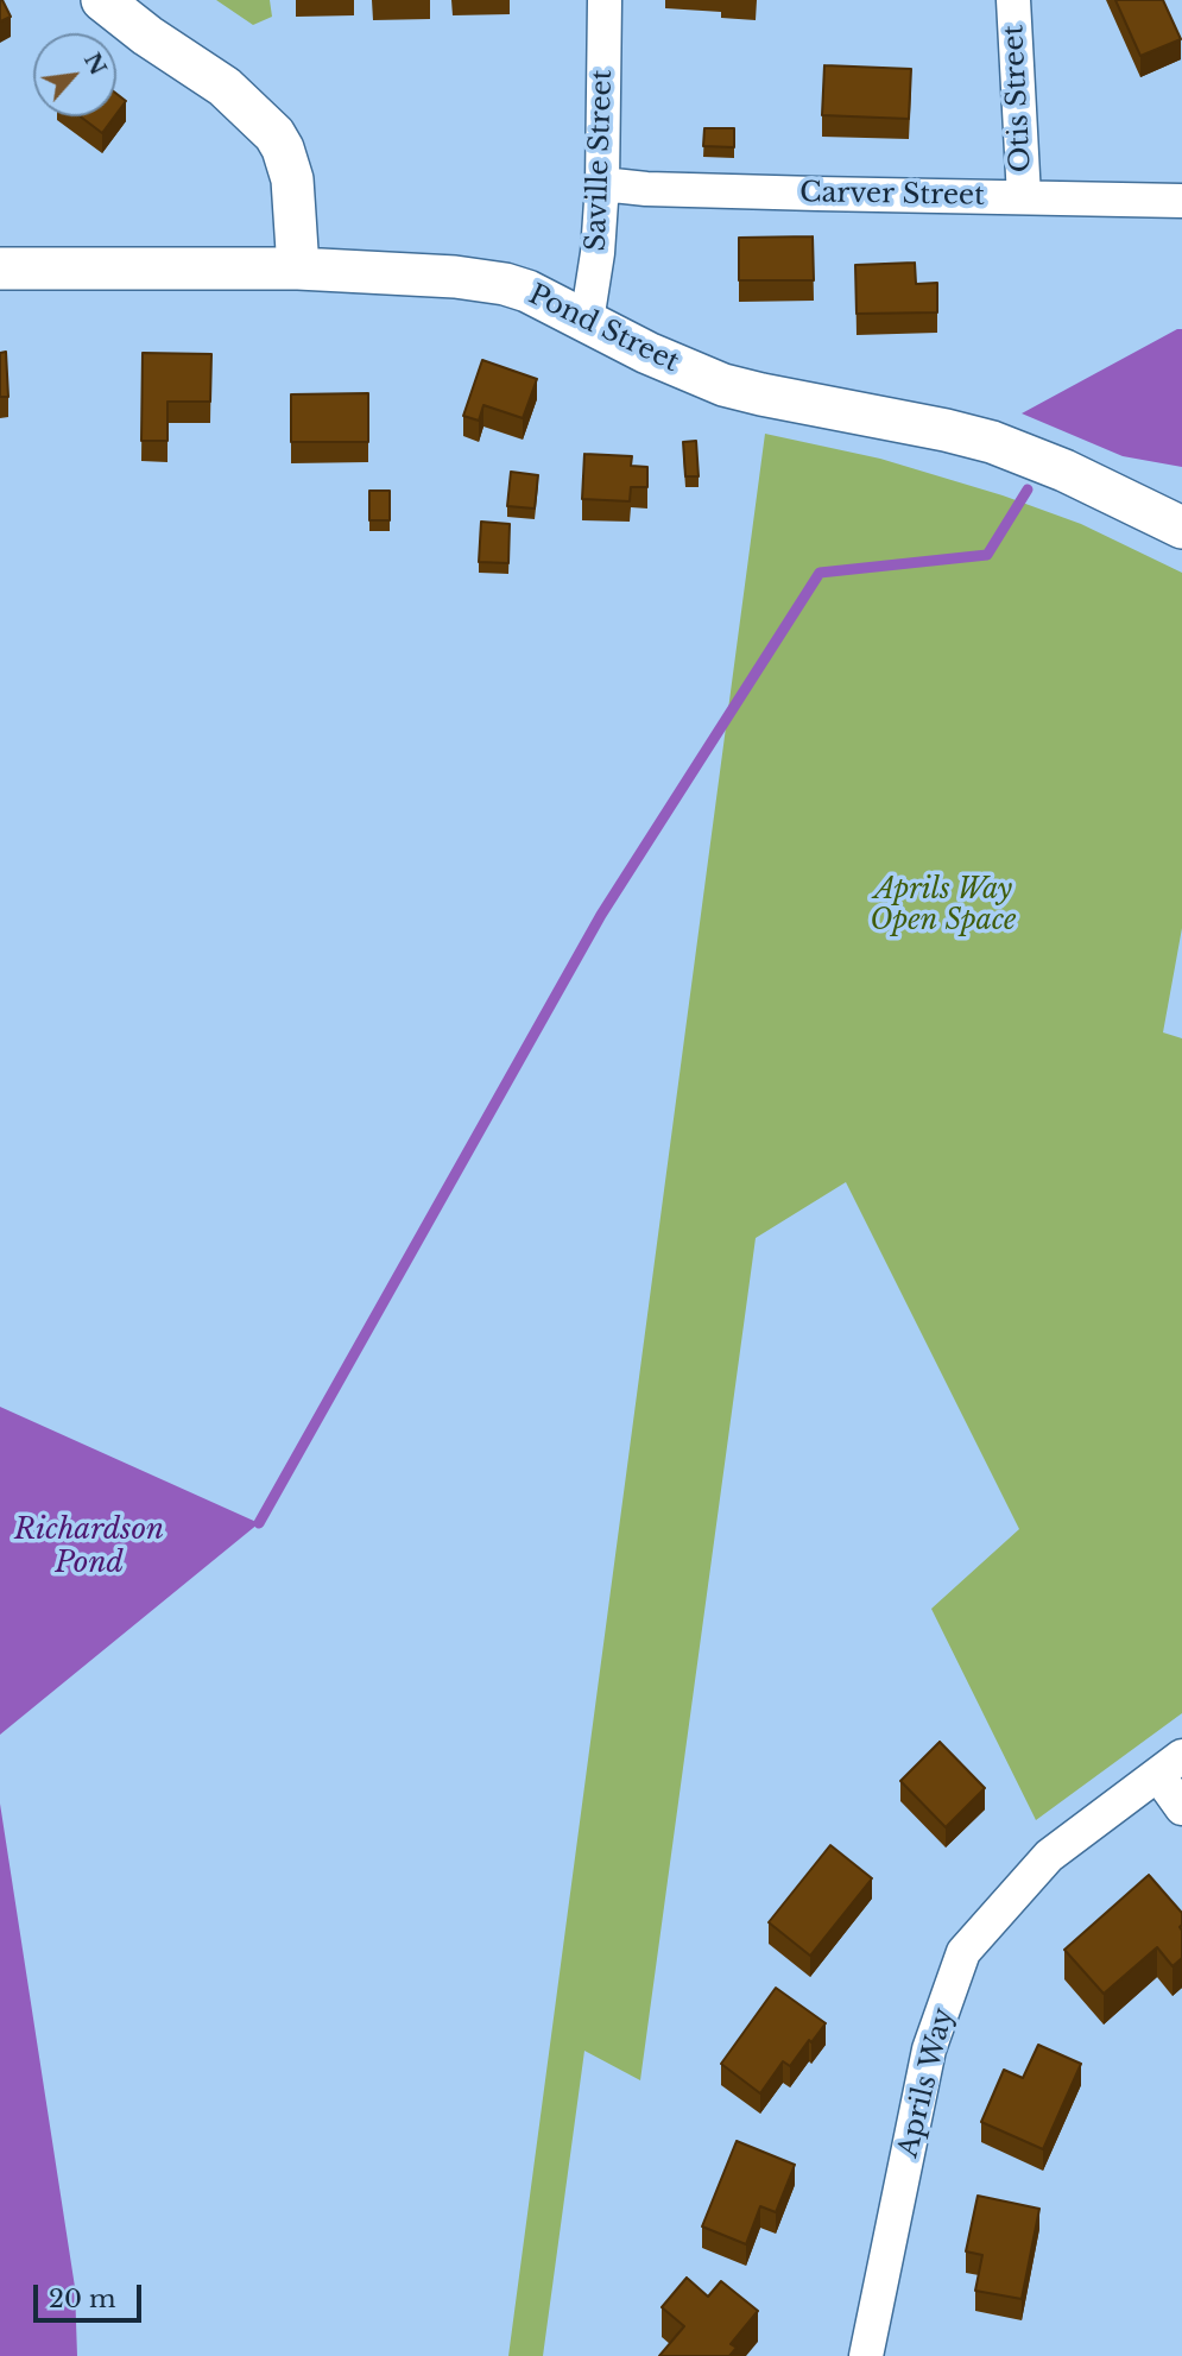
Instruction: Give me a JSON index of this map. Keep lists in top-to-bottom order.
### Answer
{
  "streets": {
    "street": [
      "Otis Street",
      "Saville Street",
      "Carver Street",
      "Pond Street",
      "Aprils Way"
    ]
  },
  "crossings": [
    ["Otis Street", "Carver Street"],
    ["Saville Street", "Carver Street"],
    ["Saville Street", "Pond Street"]
  ],
  "water": ["Richardson Pond"],
  "parks": ["Aprils Way Open Space"],
  "scale_bar": "20 m",
  "north": "top right"
}
